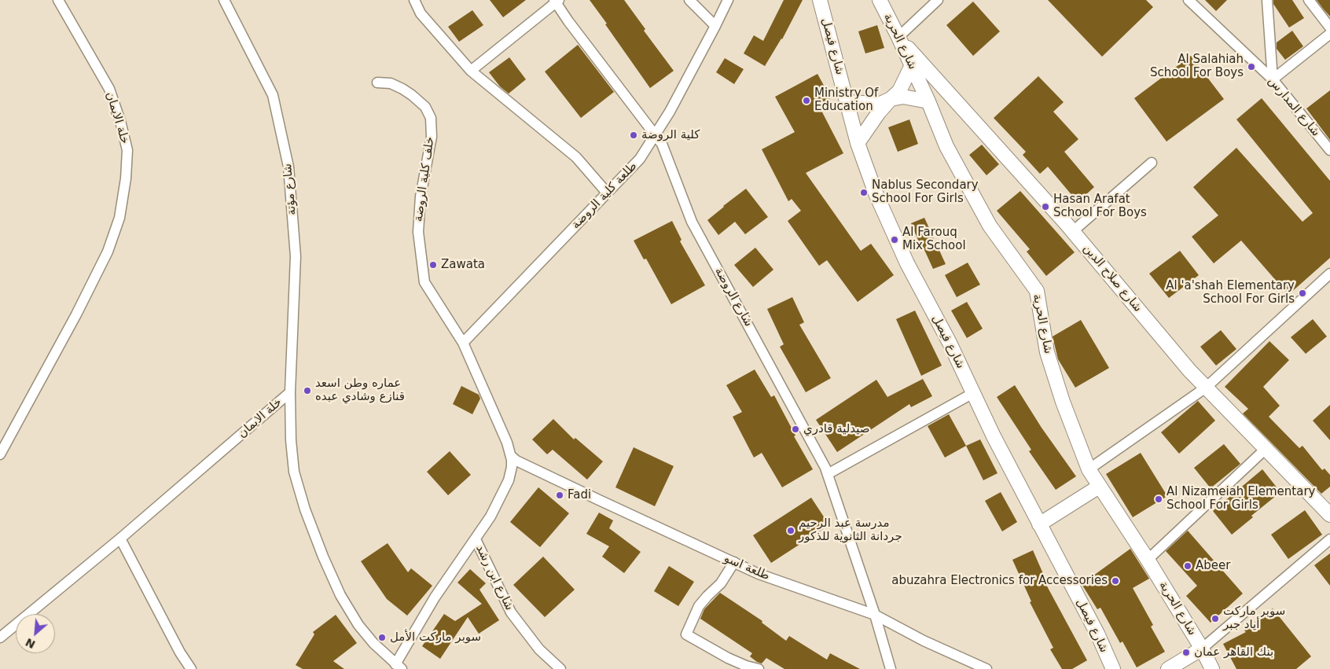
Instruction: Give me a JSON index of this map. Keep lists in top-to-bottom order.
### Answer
{
  "streets": {
    "main road": ["شارع الحرية", "شارع فيصل", "شارع صلاح الدين"],
    "street": [
      "شارع المدارس",
      "خلة الايمان",
      "خلف كلية الروضة",
      "شارع مؤتة",
      "طلعة كلية الروضة",
      "شارع الروضة",
      "طلعة اسو",
      "شارع ابن رشد"
    ]
  },
  "crossings": [
    ["شارع الحرية", "شارع صلاح الدين"],
    ["خلة الايمان", "خلف كلية الروضة"],
    ["خلة الايمان", "شارع مؤتة"],
    ["خلف كلية الروضة", "طلعة كلية الروضة"],
    ["خلف كلية الروضة", "طلعة اسو"],
    ["خلف كلية الروضة", "شارع ابن رشد"],
    ["طلعة كلية الروضة", "شارع الروضة"],
    ["شارع الروضة", "طلعة اسو"]
  ],
  "places": [
    "Al Salahiah School For Boys",
    "Ministry Of Education",
    "كلية الروضة",
    "Nablus Secondary School For Girls",
    "Hasan Arafat School For Boys",
    "Al Farouq Mix School",
    "Zawata",
    "Al 'a'shah Elementary School For Girls",
    "عماره وطن اسعد قنازع وشادي عبده",
    "صيدلية قادري",
    "Fadi",
    "Al Nizameiah Elementary School For Girls",
    "مدرسة عبد الرحيم جردانة الثانوية للذكور",
    "Abeer",
    "abuzahra Electronics for Accessories",
    "سوبر ماركت أياد جبر",
    "سوبر ماركت الأمل",
    "بنك القاهر عمان"
  ],
  "north": "bottom left"
}
